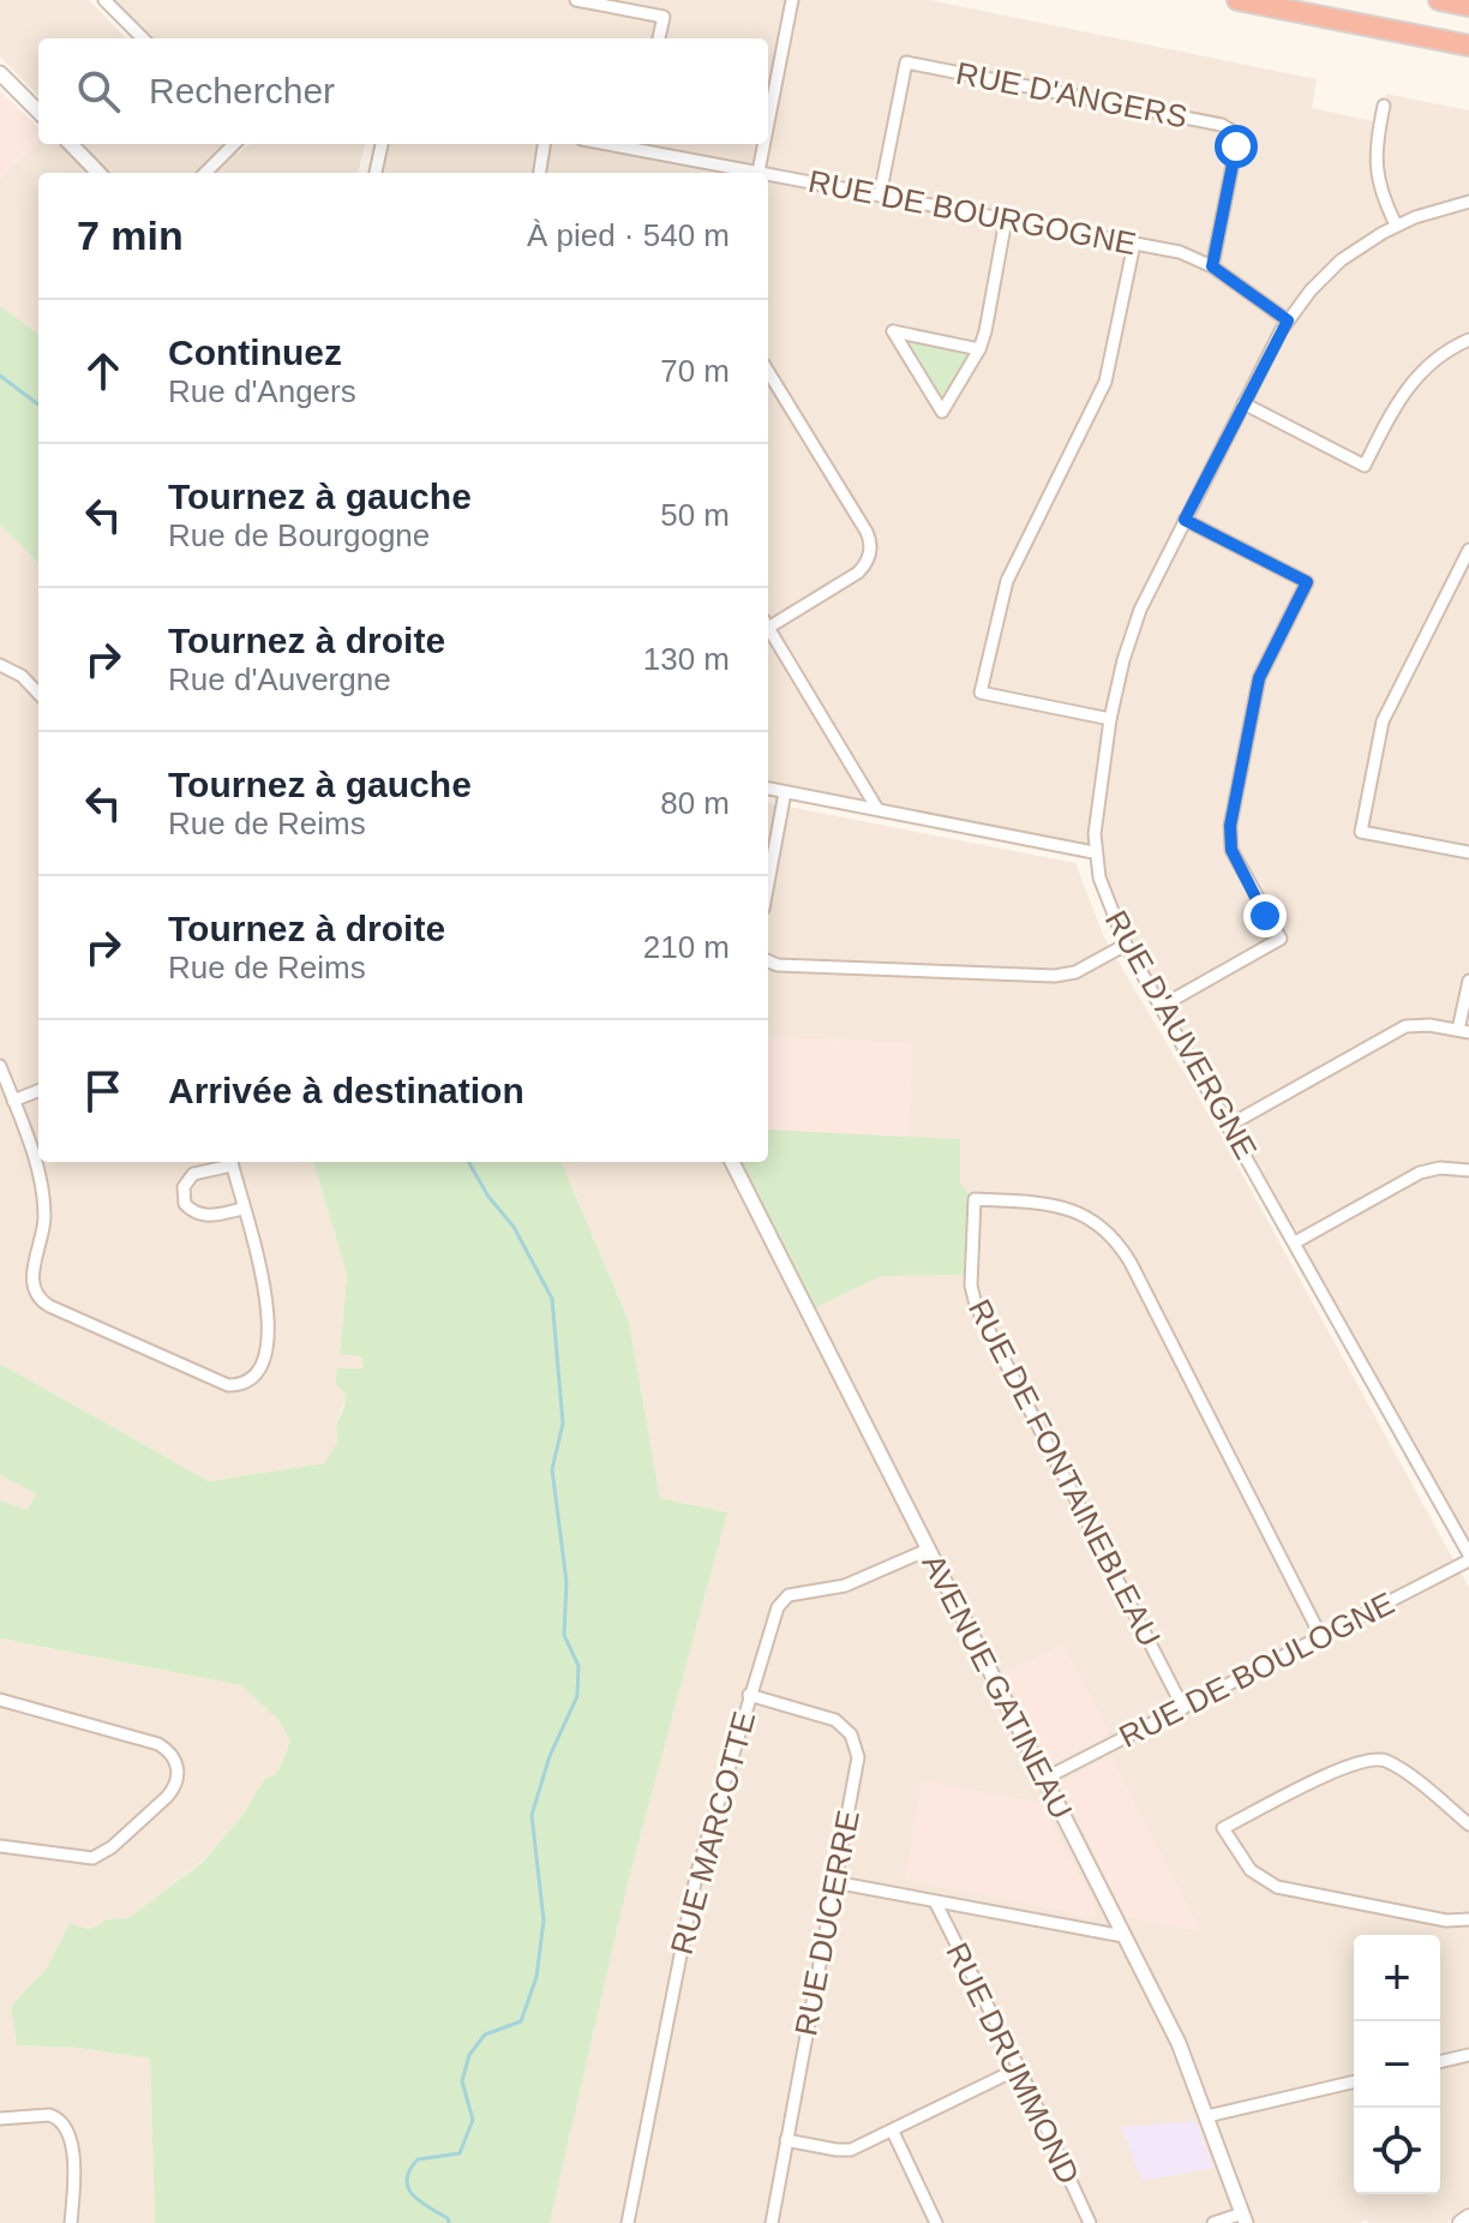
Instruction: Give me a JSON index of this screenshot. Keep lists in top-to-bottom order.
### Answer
{
  "streets": {
    "street": [
      "RUE D'ANGERS",
      "RUE DE BOURGOGNE",
      "RUE D'AUVERGNE",
      "RUE DE FONTAINEBLEAU",
      "RUE DE BOULOGNE",
      "AVENUE GATINEAU",
      "RUE MARCOTTE",
      "RUE DUCERRE",
      "RUE DRUMMOND"
    ]
  },
  "crossings": [
    ["RUE D'ANGERS", "RUE DE BOURGOGNE"],
    ["RUE DE BOURGOGNE", "RUE D'AUVERGNE"],
    ["RUE D'AUVERGNE", "RUE DE BOULOGNE"],
    ["RUE DE FONTAINEBLEAU", "RUE DE BOULOGNE"],
    ["RUE DE BOULOGNE", "AVENUE GATINEAU"],
    ["AVENUE GATINEAU", "RUE MARCOTTE"],
    ["RUE MARCOTTE", "RUE DUCERRE"]
  ],
  "page": {
    "search": "Rechercher",
    "heading": ["7 min", "À pied · 540 m"],
    "list": [
      ["Continuez", "Rue d'Angers", "70 m"],
      ["Tournez à gauche", "Rue de Bourgogne", "50 m"],
      ["Tournez à droite", "Rue d'Auvergne", "130 m"],
      ["Tournez à gauche", "Rue de Reims", "80 m"],
      ["Tournez à droite", "Rue de Reims", "210 m"],
      "Arrivée à destination"
    ],
    "map_buttons": ["+", "−"]
  }
}
